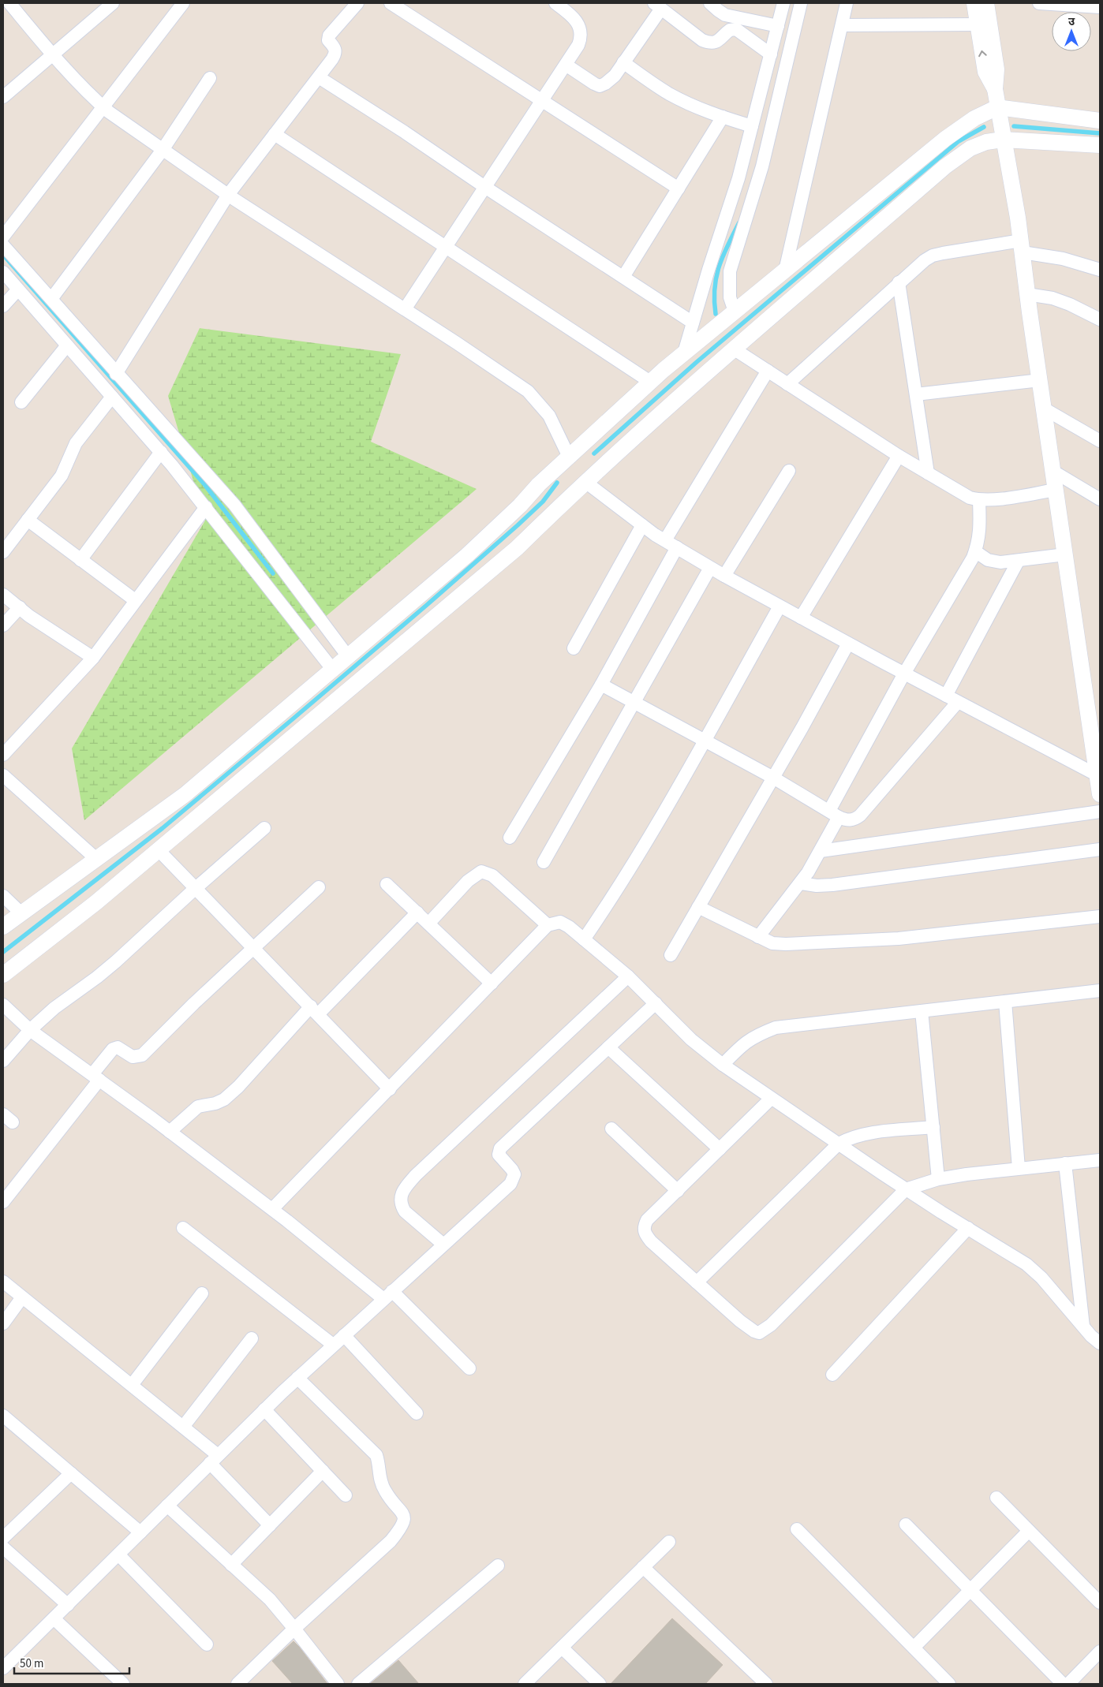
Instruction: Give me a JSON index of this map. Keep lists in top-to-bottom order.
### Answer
{
  "scale_bar": "50 m",
  "north": "top"
}
